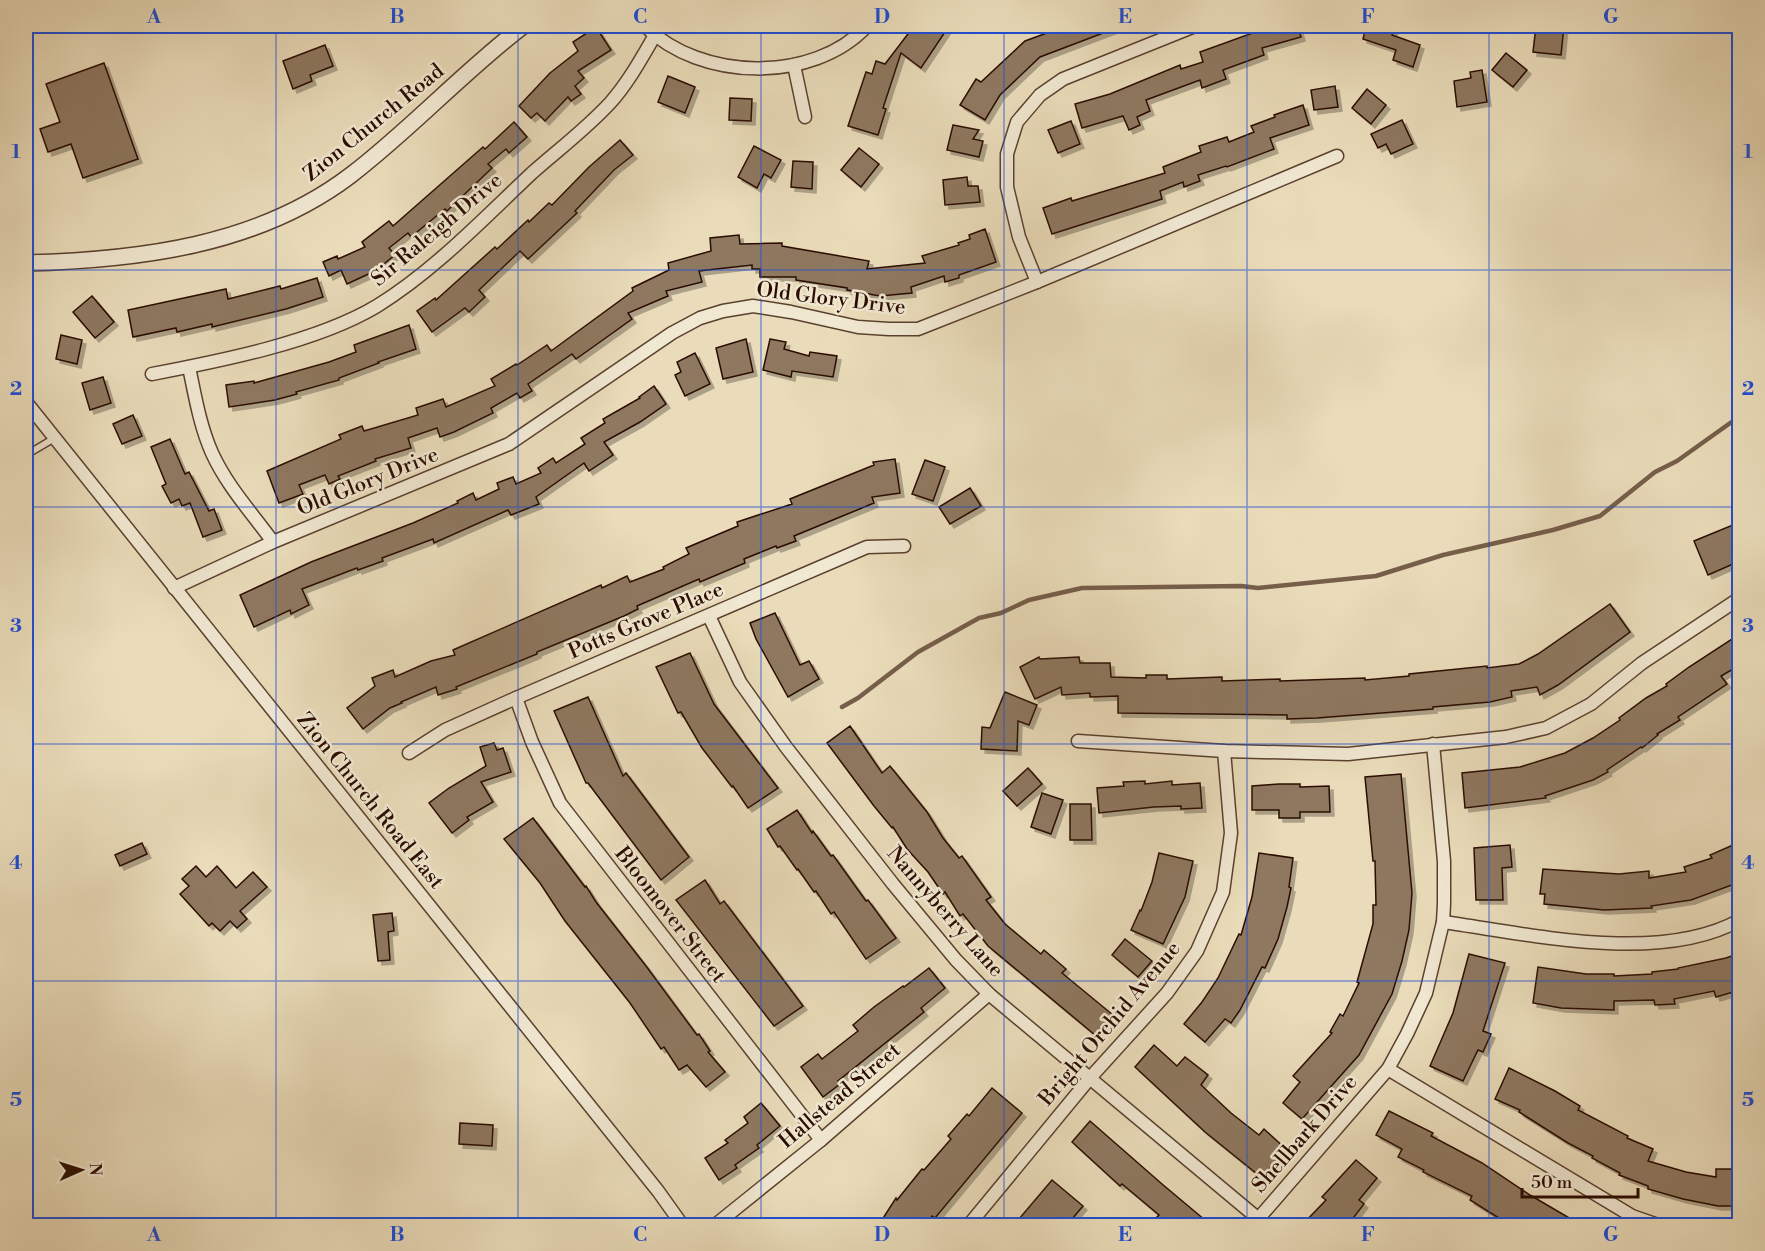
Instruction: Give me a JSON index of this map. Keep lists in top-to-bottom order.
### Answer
{
  "streets": {
    "street": [
      "Zion Church Road",
      "Sir Raleigh Drive",
      "Old Glory Drive",
      "Potts Grove Place",
      "Zion Church Road East",
      "Nannyberry Lane",
      "Bloomover Street",
      "Bright Orchid Avenue",
      "Hallstead Street",
      "Shellbark Drive"
    ]
  },
  "crossings": [
    ["Old Glory Drive", "Zion Church Road East"],
    ["Potts Grove Place", "Nannyberry Lane"],
    ["Potts Grove Place", "Bloomover Street"],
    ["Nannyberry Lane", "Bright Orchid Avenue"],
    ["Nannyberry Lane", "Hallstead Street"],
    ["Nannyberry Lane", "Shellbark Drive"],
    ["Bloomover Street", "Hallstead Street"]
  ],
  "scale_bar": "50 m",
  "north": "right",
  "grid": {
    "columns": [
      "A",
      "B",
      "C",
      "D",
      "E",
      "F",
      "G"
    ],
    "rows": [
      "1",
      "2",
      "3",
      "4",
      "5"
    ]
  }
}
